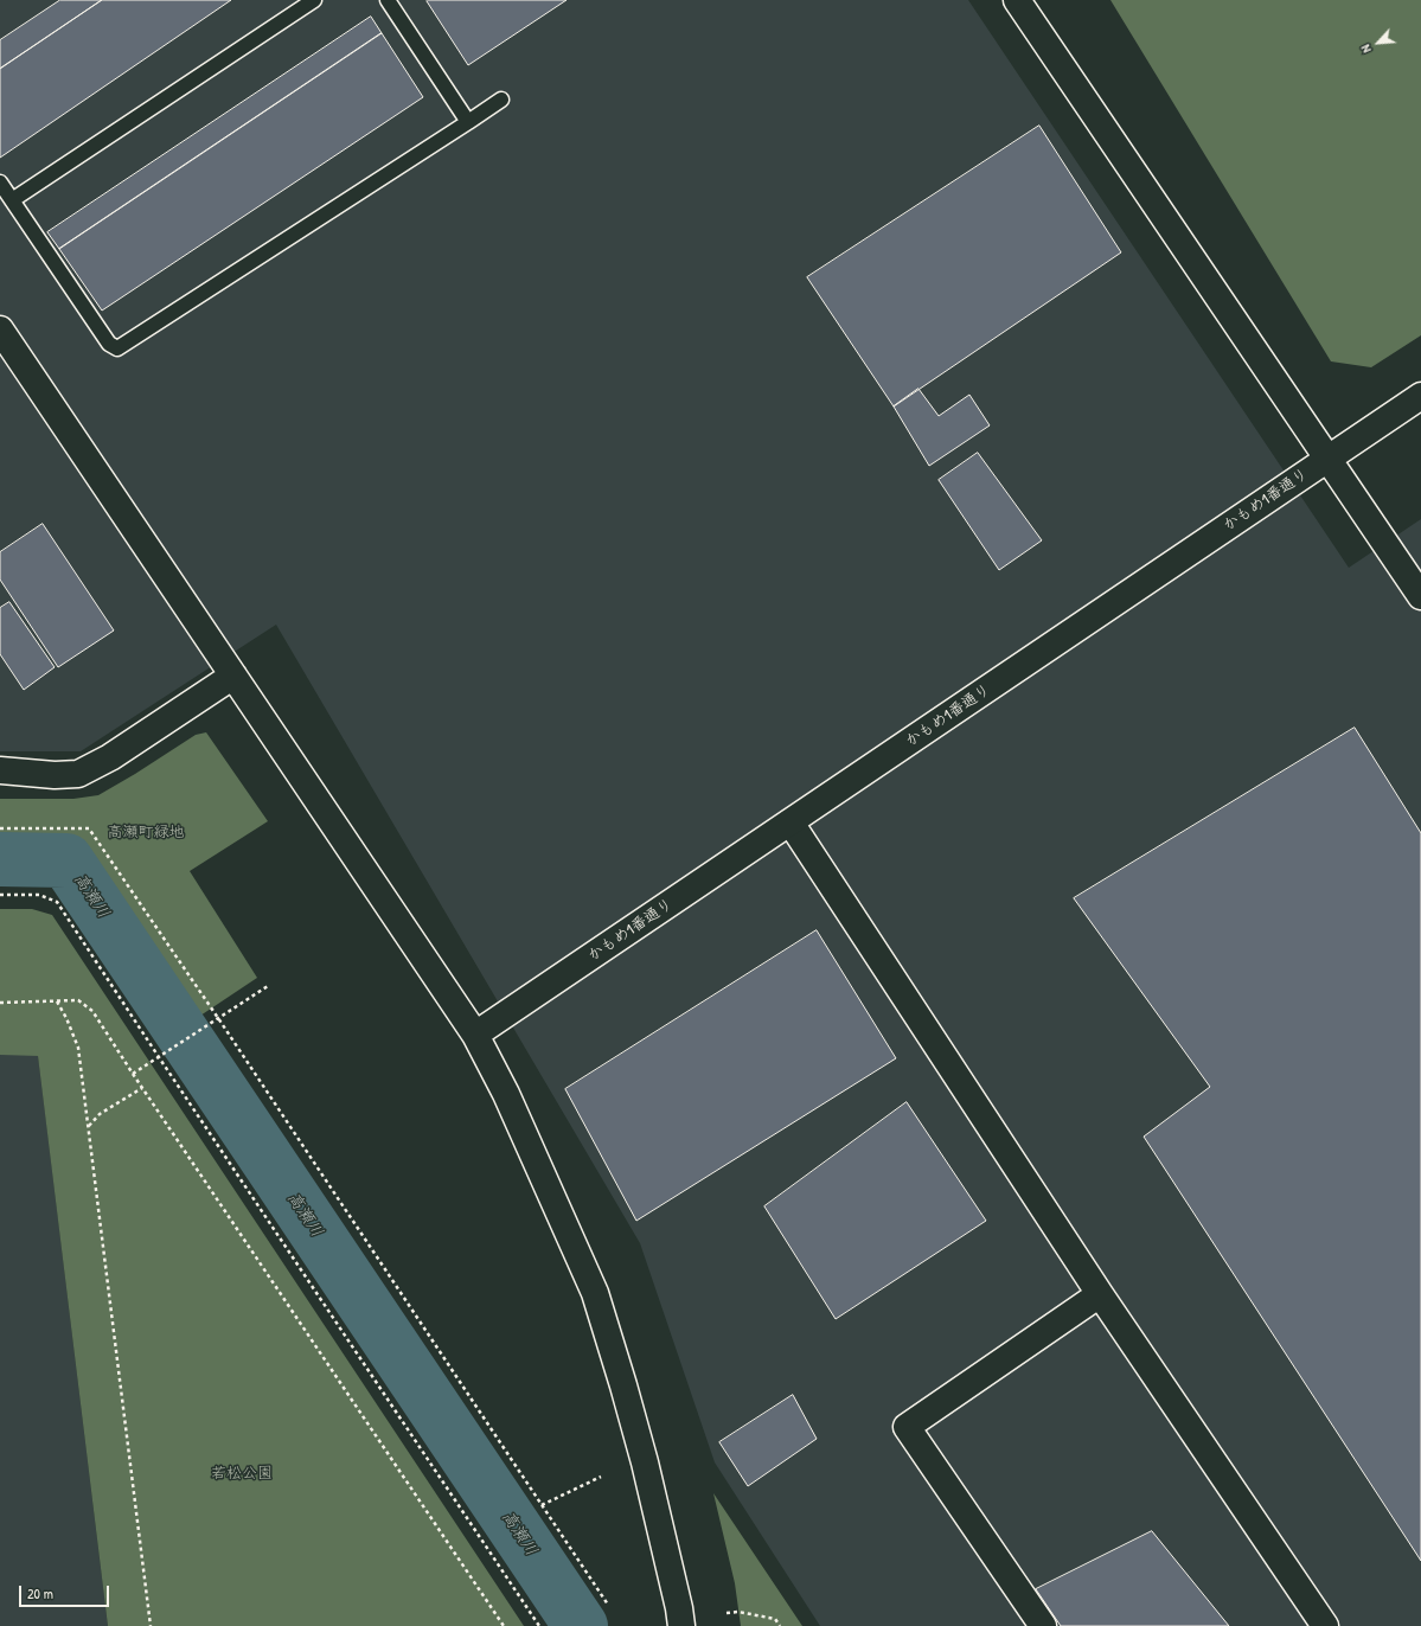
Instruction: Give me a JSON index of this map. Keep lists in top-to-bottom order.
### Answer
{
  "streets": {
    "street": ["かもめ1番通り"]
  },
  "water": ["高瀬川"],
  "parks": ["高瀬町緑地", "若松公園"],
  "scale_bar": "20 m",
  "north": "bottom left"
}
